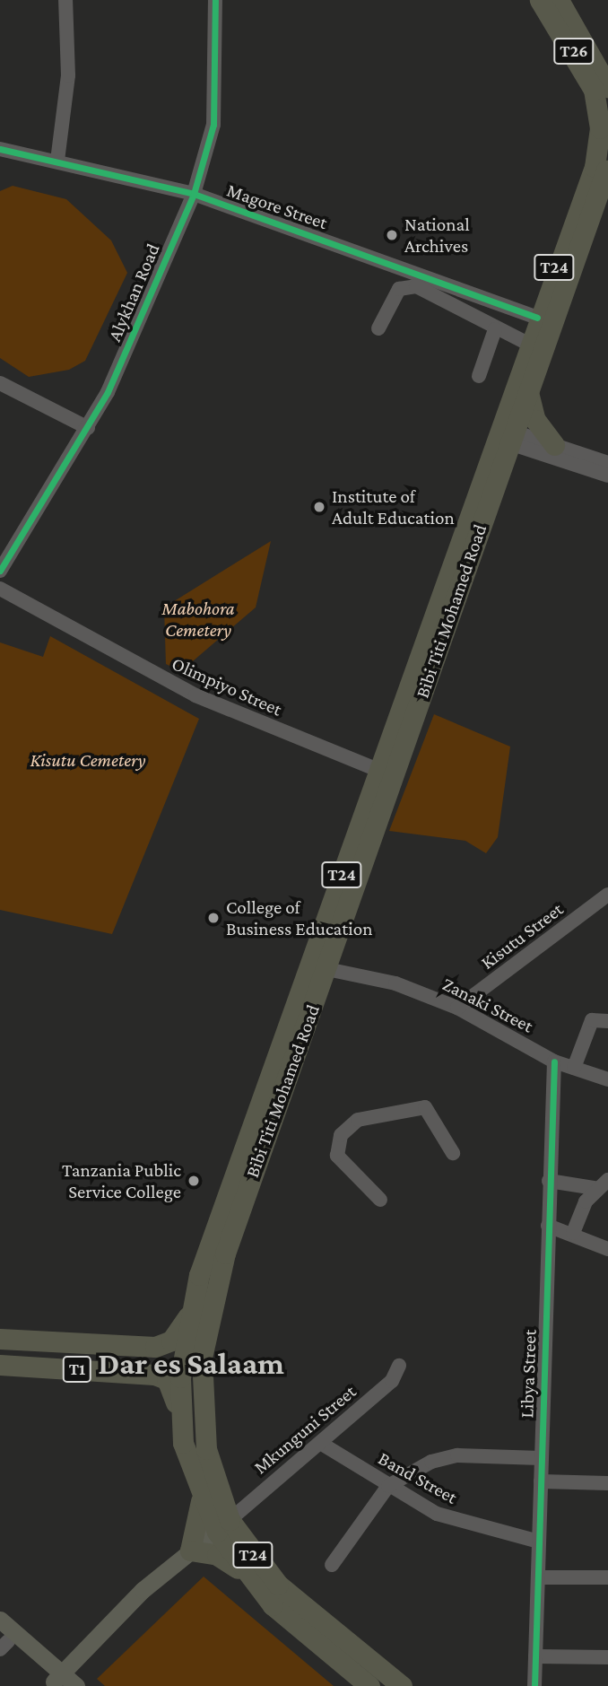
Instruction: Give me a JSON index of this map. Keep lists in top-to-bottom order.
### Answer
{
  "streets": {
    "highway": [
      "T26",
      "T24",
      "Bibi Titi Mohamed Road",
      "T1"
    ],
    "street": [
      "Magore Street",
      "Alykhan Road",
      "Olimpiyo Street",
      "Kisutu Street",
      "Zanaki Street",
      "Libya Street",
      "Mkunguni Street",
      "Band Street"
    ]
  },
  "crossings": [
    ["T26", "Bibi Titi Mohamed Road"],
    ["Magore Street", "Alykhan Road"],
    ["Magore Street", "Bibi Titi Mohamed Road"],
    ["Bibi Titi Mohamed Road", "Olimpiyo Street"],
    ["Bibi Titi Mohamed Road", "Zanaki Street"],
    ["Bibi Titi Mohamed Road", "T1"],
    ["Bibi Titi Mohamed Road", "Mkunguni Street"],
    ["Kisutu Street", "Zanaki Street"],
    ["Zanaki Street", "Libya Street"],
    ["Libya Street", "Band Street"],
    ["Mkunguni Street", "Band Street"]
  ],
  "districts": ["Dar es Salaam"],
  "parks": ["Mabohora Cemetery", "Kisutu Cemetery"],
  "places": [
    "National Archives",
    "Institute of Adult Education",
    "College of Business Education",
    "Tanzania Public Service College"
  ]
}
